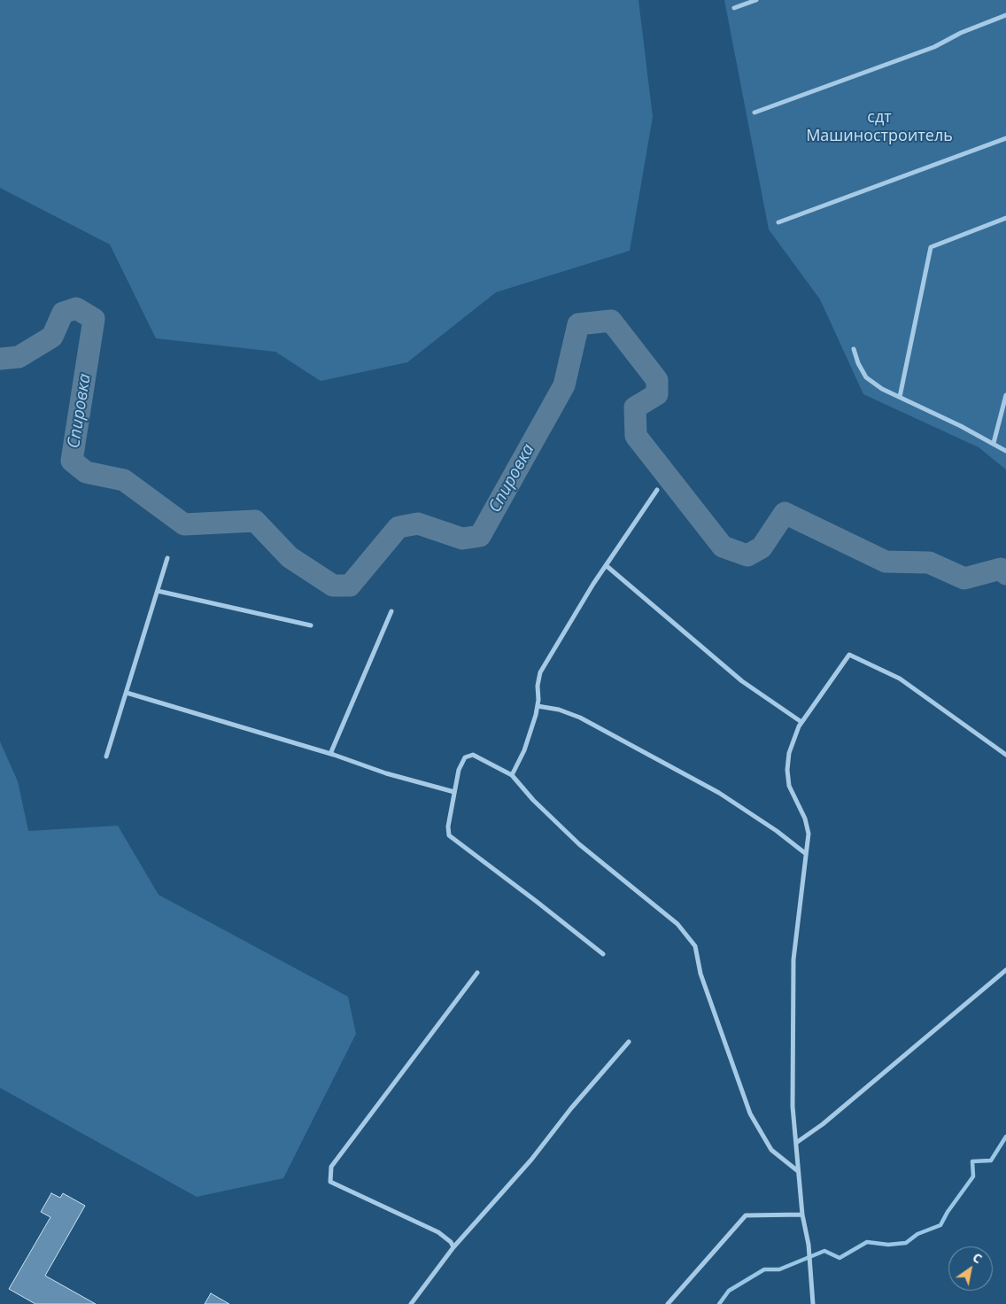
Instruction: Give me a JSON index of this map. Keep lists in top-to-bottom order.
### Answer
{
  "water": ["Спировка"],
  "parks": ["сдт Машиностроитель"],
  "north": "top right"
}
